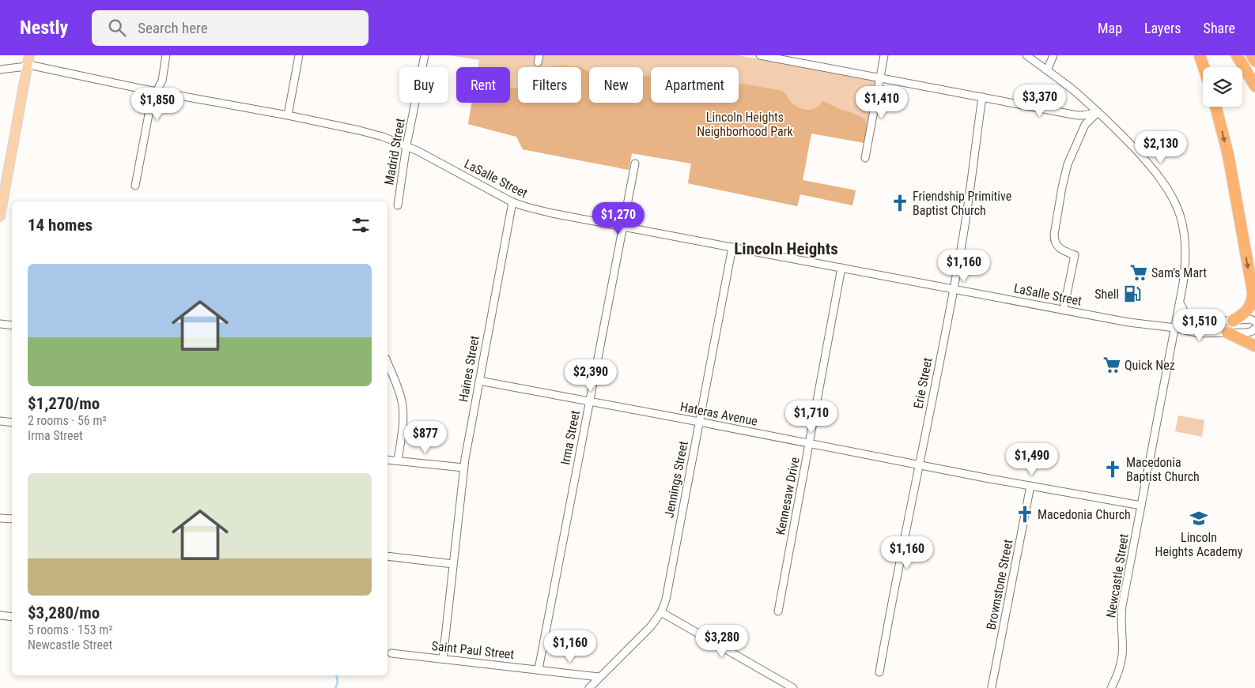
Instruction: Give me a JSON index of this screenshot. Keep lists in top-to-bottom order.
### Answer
{
  "streets": {
    "street": [
      "Madrid Street",
      "LaSalle Street",
      "Haines Street",
      "Erie Street",
      "Hateras Avenue",
      "Irma Street",
      "Jennings Street",
      "Kennesaw Drive",
      "Newcastle Street",
      "Brownstone Street",
      "Saint Paul Street"
    ]
  },
  "crossings": [
    ["Madrid Street", "LaSalle Street"],
    ["LaSalle Street", "Haines Street"],
    ["LaSalle Street", "Erie Street"],
    ["LaSalle Street", "Irma Street"],
    ["LaSalle Street", "Jennings Street"],
    ["LaSalle Street", "Kennesaw Drive"],
    ["LaSalle Street", "Newcastle Street"],
    ["Haines Street", "Hateras Avenue"],
    ["Haines Street", "Saint Paul Street"],
    ["Erie Street", "Hateras Avenue"],
    ["Hateras Avenue", "Irma Street"],
    ["Hateras Avenue", "Jennings Street"],
    ["Hateras Avenue", "Kennesaw Drive"],
    ["Hateras Avenue", "Newcastle Street"],
    ["Hateras Avenue", "Brownstone Street"],
    ["Irma Street", "Saint Paul Street"],
    ["Jennings Street", "Saint Paul Street"]
  ],
  "districts": ["Lincoln Heights"],
  "parks": ["Lincoln Heights Neighborhood Park"],
  "places": {
    "church": ["Friendship Primitive Baptist Church", "Macedonia Baptist Church", "Macedonia Church"],
    "supermarket": ["Sam's Mart", "Quick Nez"],
    "fuel station": ["Shell"],
    "school or university": ["Lincoln Heights Academy"]
  },
  "page": {
    "header": "Nestly",
    "search": "Search here",
    "nav": ["Map", "Layers", "Share"],
    "chip": [
      "Buy",
      "Rent",
      "Filters",
      "New",
      "Apartment"
    ],
    "price": [
      "$3,370",
      "$1,410",
      "$1,850",
      "$2,130",
      "$1,270",
      "$1,160",
      "$1,510",
      "$2,390",
      "$1,710",
      "$877",
      "$1,490",
      "$1,160",
      "$3,280",
      "$1,160"
    ],
    "heading": "14 homes",
    "list": [
      {
        "name": "$1,270/mo",
        "note": "2 rooms · 56 m² · Irma Street"
      },
      {
        "name": "$3,280/mo",
        "note": "5 rooms · 153 m² · Newcastle Street"
      }
    ]
  }
}
